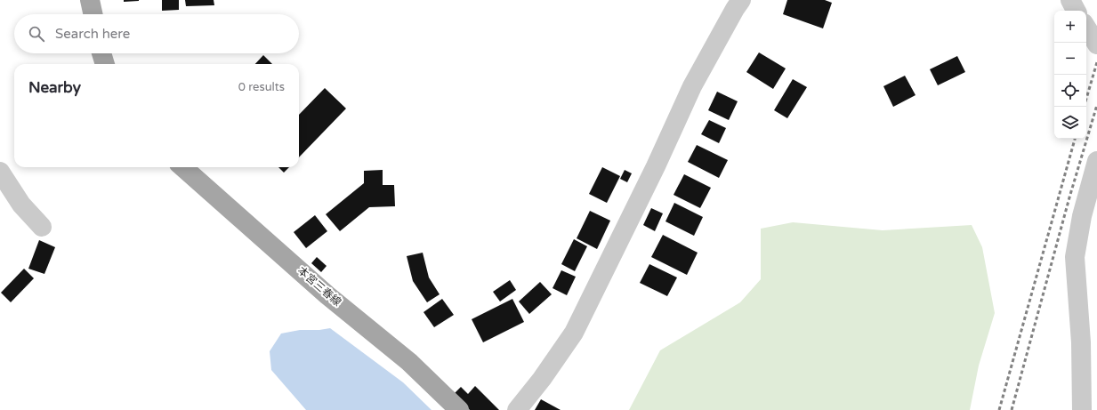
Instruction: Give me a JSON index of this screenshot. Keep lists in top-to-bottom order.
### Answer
{
  "streets": {
    "main road": ["本宮三春線"]
  },
  "page": {
    "map_buttons": ["+", "−"],
    "search": "Search here",
    "heading": ["Nearby", "0 results"]
  }
}
